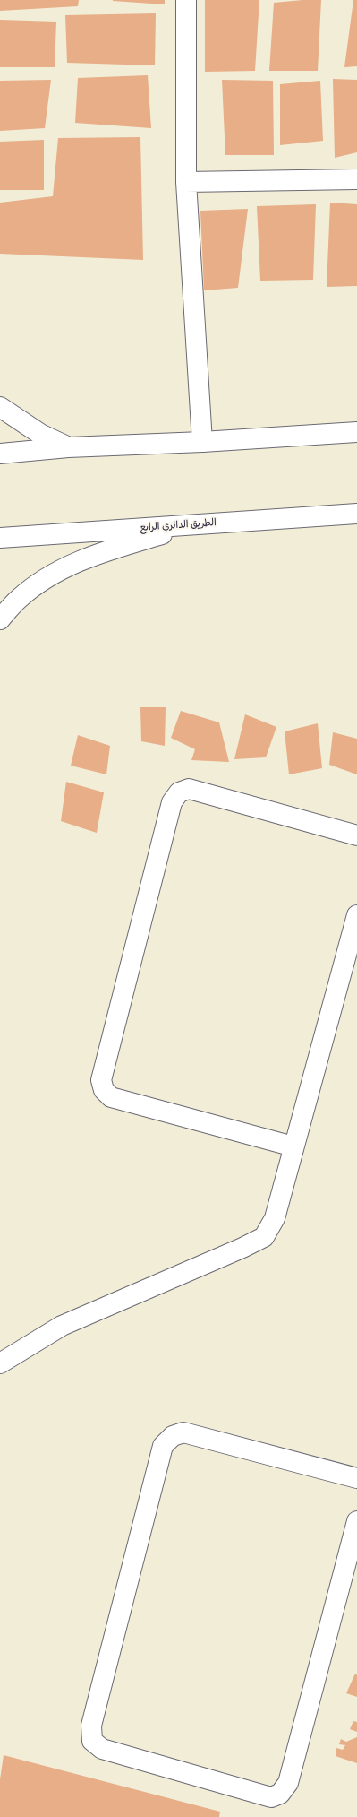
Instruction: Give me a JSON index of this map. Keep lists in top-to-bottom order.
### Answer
{
  "streets": {
    "street": ["الطريق الدائري الرابع"]
  }
}
